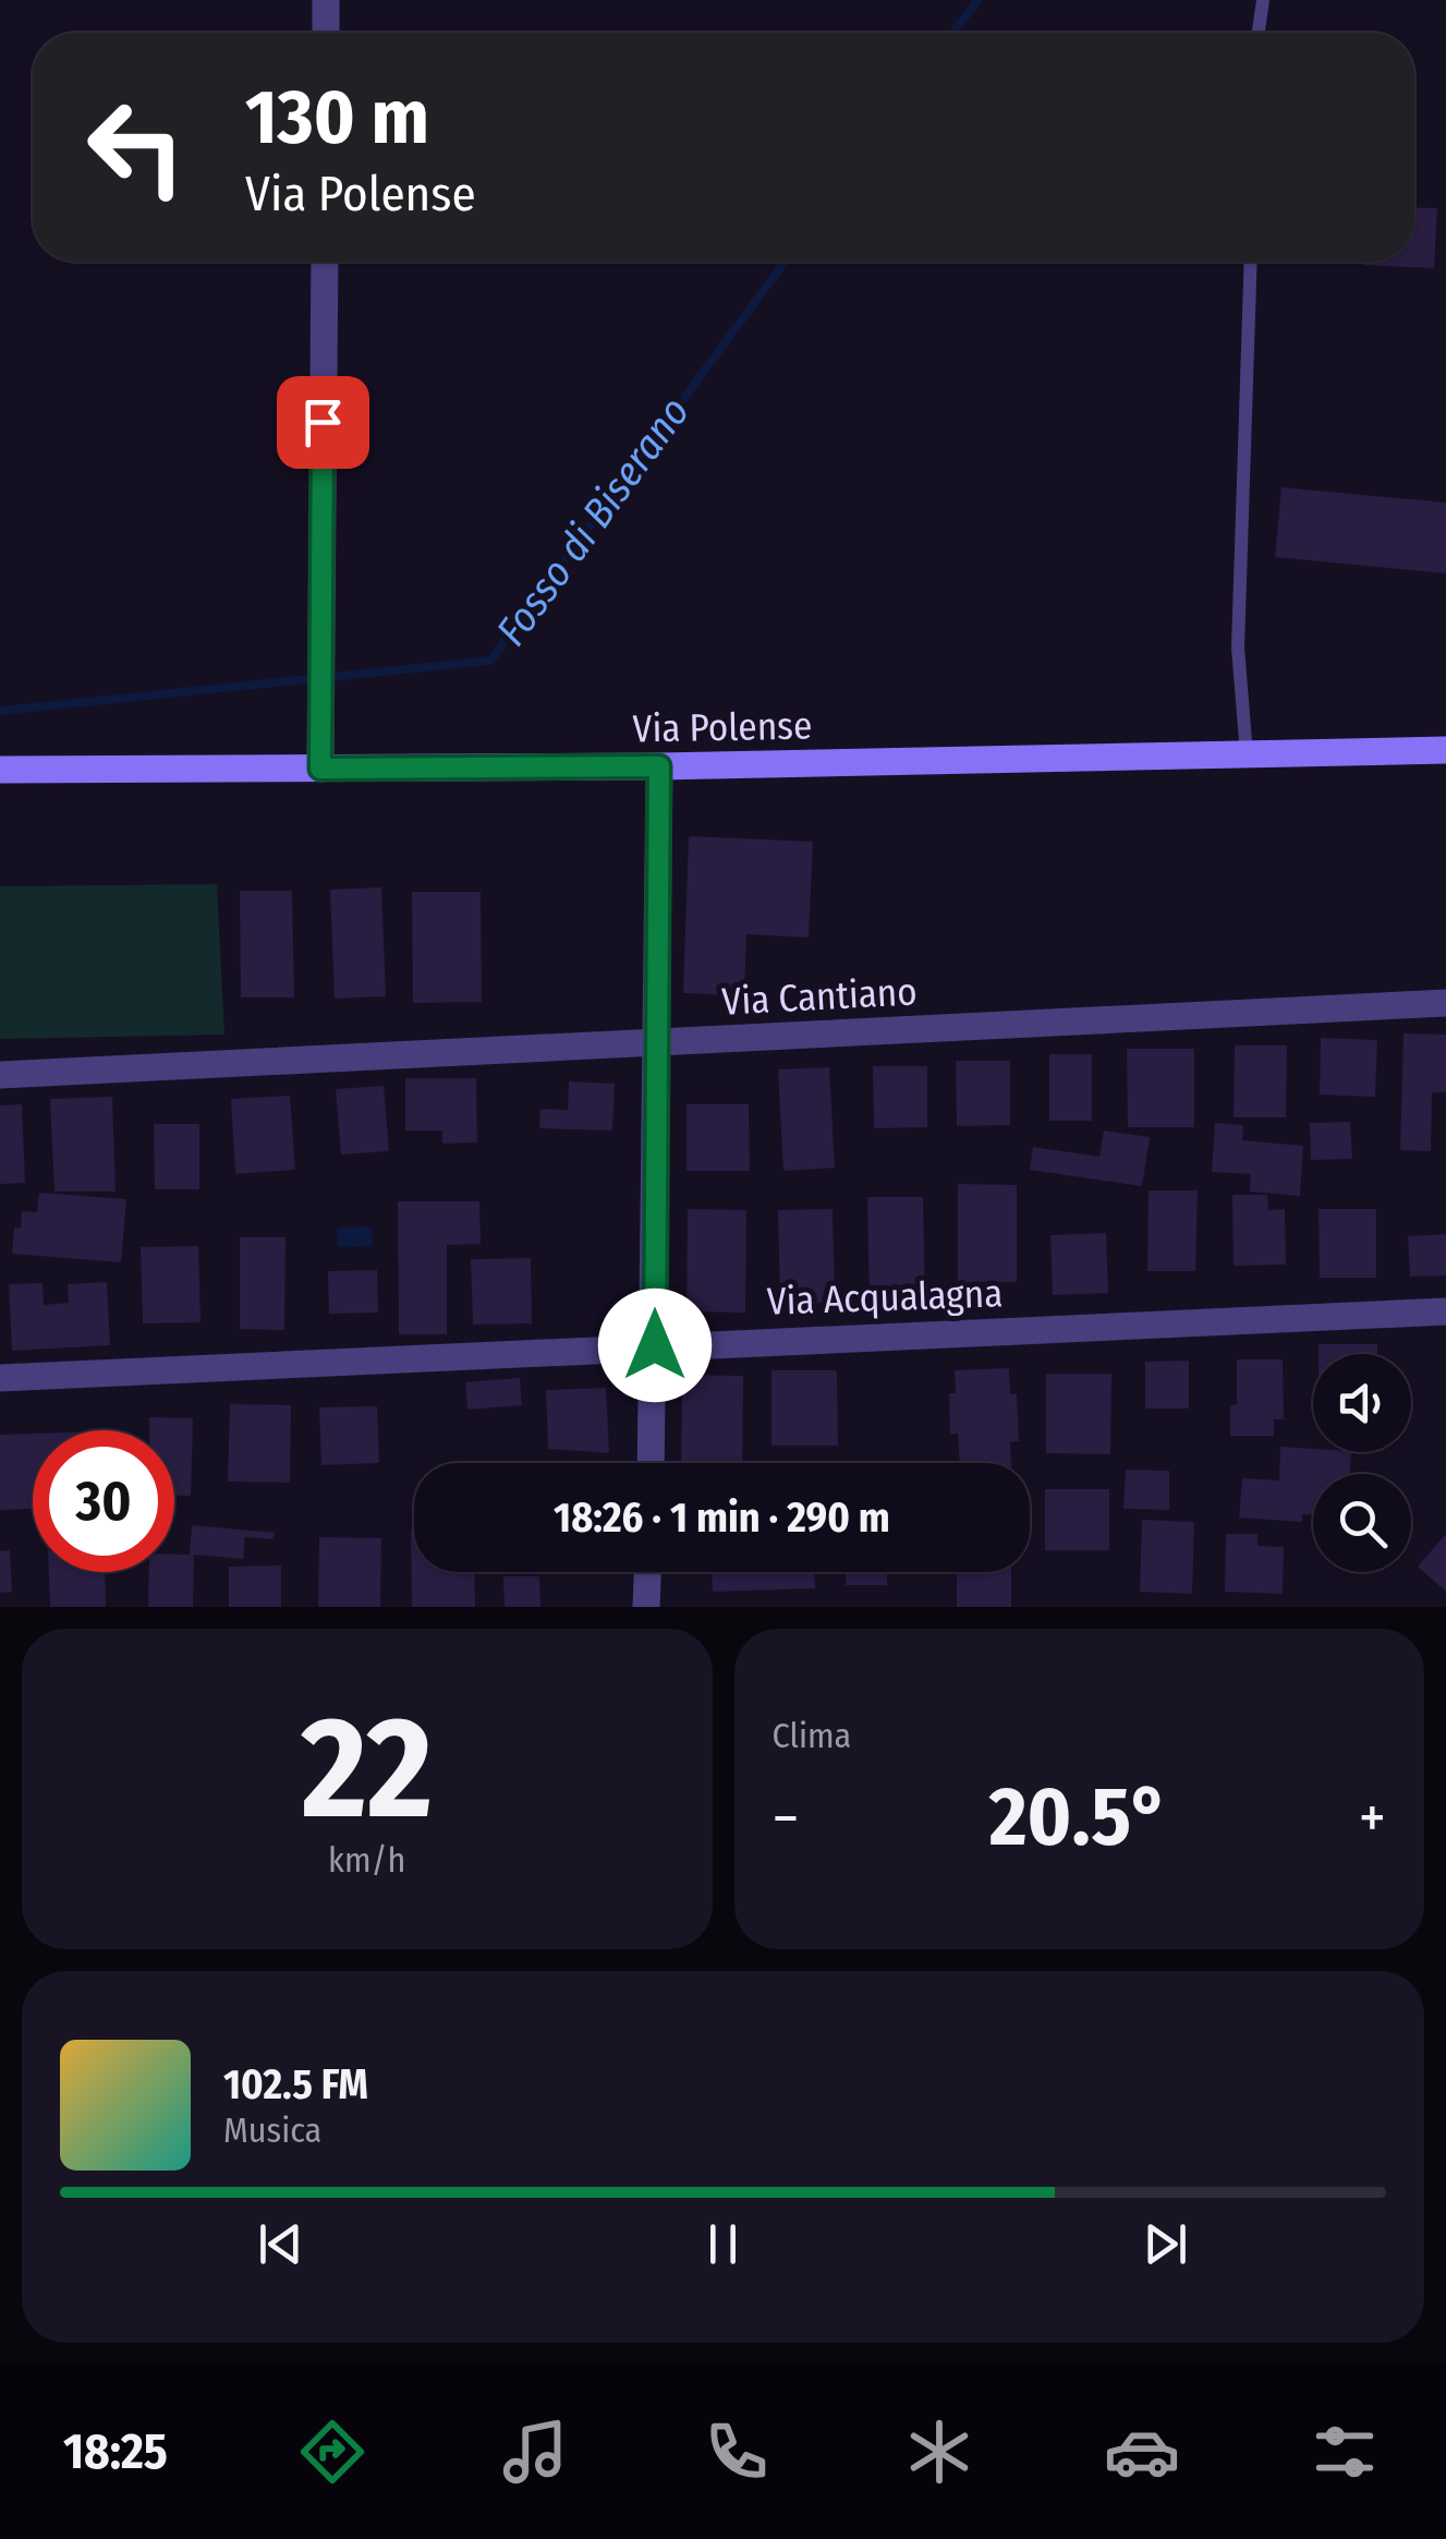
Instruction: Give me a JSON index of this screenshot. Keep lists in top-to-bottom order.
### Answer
{
  "streets": {
    "main road": ["Via Polense"],
    "street": ["Via Cantiano", "Via Acqualagna"]
  },
  "water": ["Fosso di Biserano"],
  "page": {
    "turn": ["130 m", "Via Polense"],
    "limit": "30",
    "trip": "18:26 · 1 min · 290 m",
    "tile": [
      ["22", "km/h"],
      "Clima"
    ],
    "heat": ["−", "20.5°", "+"],
    "song": ["102.5 FM", "Musica"],
    "tabs": "18:25"
  }
}
